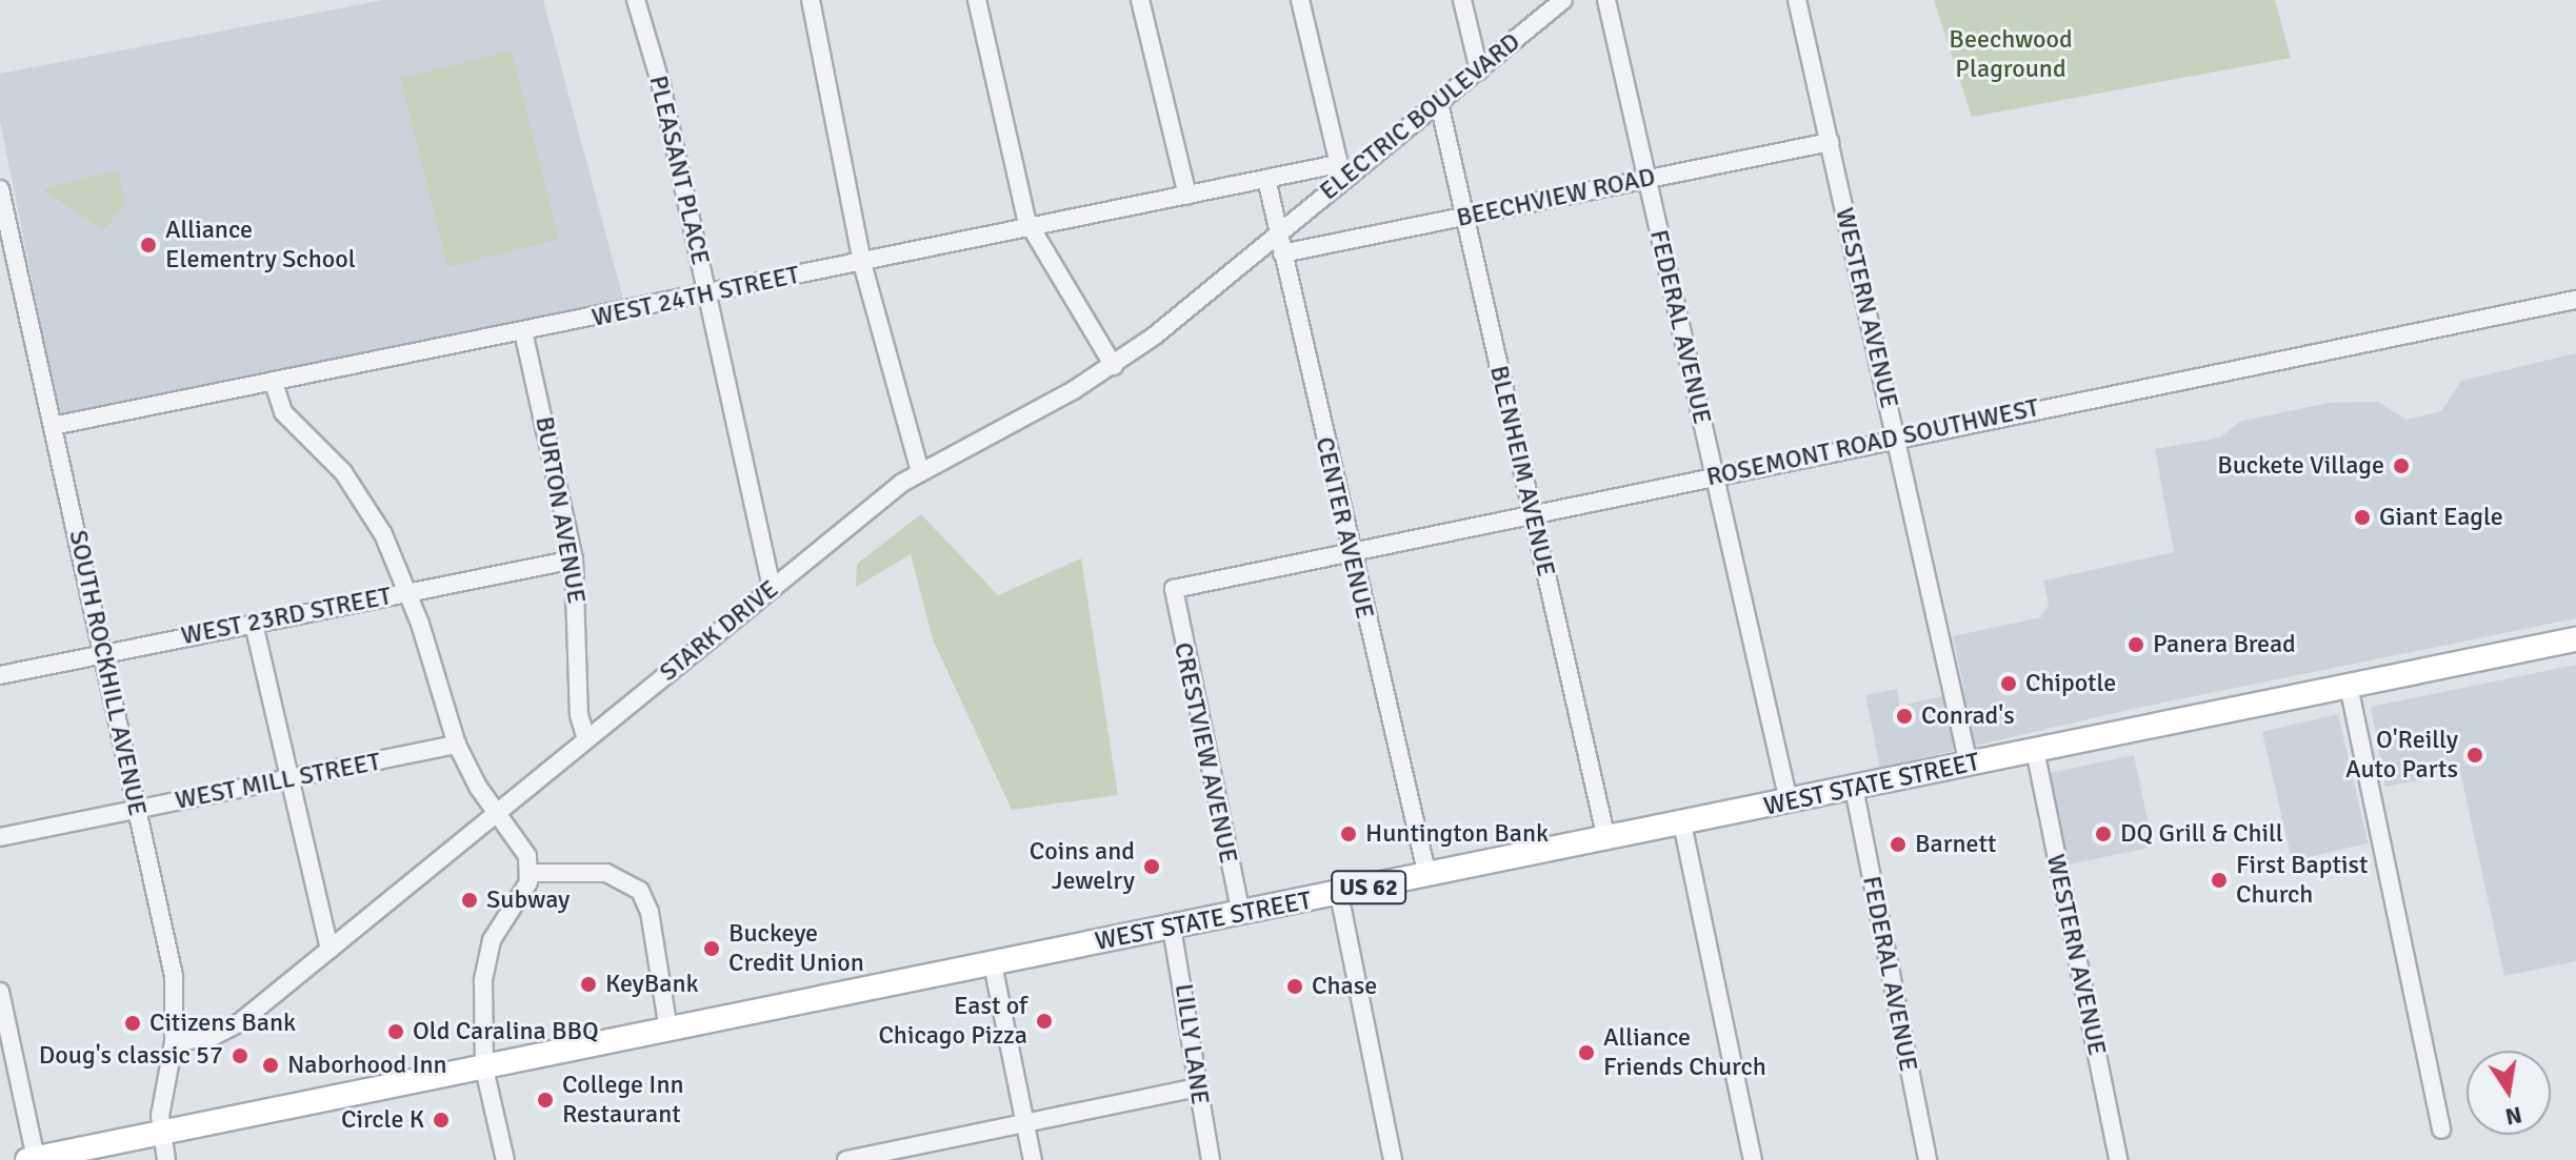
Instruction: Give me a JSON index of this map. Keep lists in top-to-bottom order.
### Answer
{
  "streets": {
    "highway": ["WEST STATE STREET", "US 62"],
    "street": [
      "ELECTRIC BOULEVARD",
      "PLEASANT PLACE",
      "BEECHVIEW ROAD",
      "WEST 24TH STREET",
      "WESTERN AVENUE",
      "FEDERAL AVENUE",
      "ROSEMONT ROAD SOUTHWEST",
      "BLENHEIM AVENUE",
      "BURTON AVENUE",
      "CENTER AVENUE",
      "WEST 23RD STREET",
      "STARK DRIVE",
      "SOUTH ROCKHILL AVENUE",
      "CRESTVIEW AVENUE",
      "WEST MILL STREET",
      "LILLY LANE"
    ]
  },
  "crossings": [
    ["ELECTRIC BOULEVARD", "WEST 24TH STREET"],
    ["ELECTRIC BOULEVARD", "BLENHEIM AVENUE"],
    ["ELECTRIC BOULEVARD", "CENTER AVENUE"],
    ["ELECTRIC BOULEVARD", "STARK DRIVE"],
    ["PLEASANT PLACE", "WEST 24TH STREET"],
    ["PLEASANT PLACE", "STARK DRIVE"],
    ["BEECHVIEW ROAD", "WESTERN AVENUE"],
    ["BEECHVIEW ROAD", "FEDERAL AVENUE"],
    ["BEECHVIEW ROAD", "BLENHEIM AVENUE"],
    ["BEECHVIEW ROAD", "CENTER AVENUE"],
    ["WEST 24TH STREET", "BURTON AVENUE"],
    ["WEST 24TH STREET", "CENTER AVENUE"],
    ["WEST 24TH STREET", "SOUTH ROCKHILL AVENUE"],
    ["WESTERN AVENUE", "ROSEMONT ROAD SOUTHWEST"],
    ["WESTERN AVENUE", "WEST STATE STREET"],
    ["FEDERAL AVENUE", "ROSEMONT ROAD SOUTHWEST"],
    ["FEDERAL AVENUE", "WEST STATE STREET"],
    ["ROSEMONT ROAD SOUTHWEST", "BLENHEIM AVENUE"],
    ["ROSEMONT ROAD SOUTHWEST", "CENTER AVENUE"],
    ["ROSEMONT ROAD SOUTHWEST", "CRESTVIEW AVENUE"],
    ["BLENHEIM AVENUE", "WEST STATE STREET"],
    ["BURTON AVENUE", "WEST 23RD STREET"],
    ["BURTON AVENUE", "STARK DRIVE"],
    ["CENTER AVENUE", "STARK DRIVE"],
    ["CENTER AVENUE", "WEST STATE STREET"],
    ["WEST 23RD STREET", "SOUTH ROCKHILL AVENUE"],
    ["STARK DRIVE", "SOUTH ROCKHILL AVENUE"],
    ["SOUTH ROCKHILL AVENUE", "WEST MILL STREET"],
    ["SOUTH ROCKHILL AVENUE", "WEST STATE STREET"],
    ["CRESTVIEW AVENUE", "WEST STATE STREET"],
    ["WEST STATE STREET", "LILLY LANE"]
  ],
  "parks": ["Beechwood Plaground"],
  "places": [
    "Alliance Elementry School",
    "Buckete Village",
    "Giant Eagle",
    "Panera Bread",
    "Chipotle",
    "Conrad's",
    "O'Reilly Auto Parts",
    "Huntington Bank",
    "DQ Grill & Chill",
    "Barnett",
    "Coins and Jewelry",
    "First Baptist Church",
    "Subway",
    "Buckeye Credit Union",
    "KeyBank",
    "Chase",
    "East of Chicago Pizza",
    "Citizens Bank",
    "Old Caralina BBQ",
    "Alliance Friends Church",
    "Doug's classic 57",
    "Naborhood Inn",
    "College Inn Restaurant",
    "Circle K"
  ],
  "north": "bottom"
}
